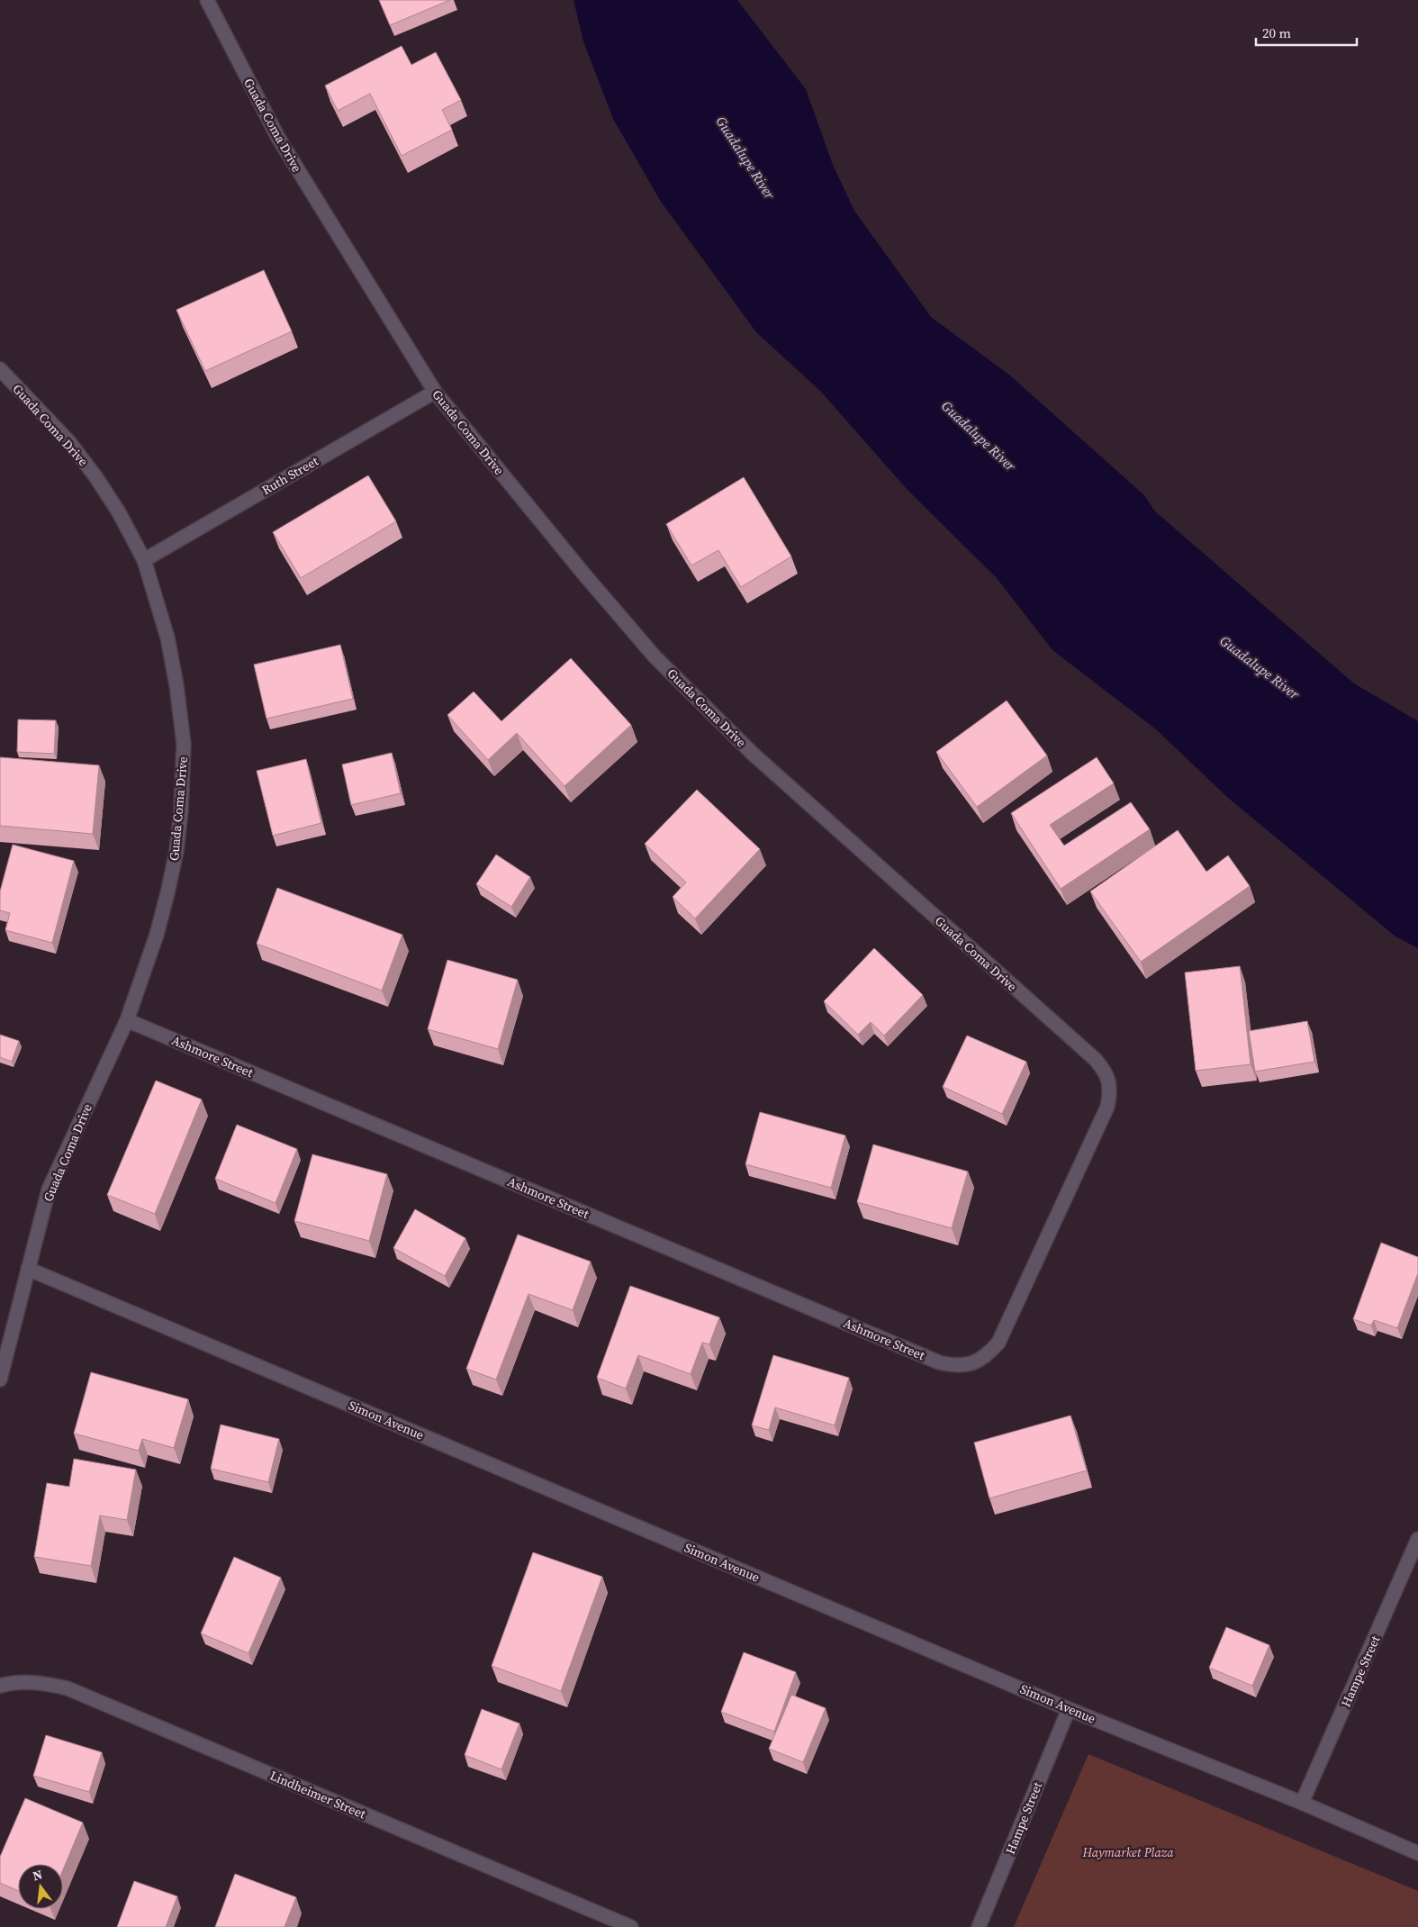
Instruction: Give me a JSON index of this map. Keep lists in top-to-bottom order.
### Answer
{
  "streets": {
    "street": [
      "Guada Coma Drive",
      "Ruth Street",
      "Ashmore Street",
      "Simon Avenue",
      "Hampe Street",
      "Lindheimer Street"
    ]
  },
  "crossings": [
    ["Guada Coma Drive", "Ruth Street"],
    ["Guada Coma Drive", "Ashmore Street"],
    ["Guada Coma Drive", "Simon Avenue"],
    ["Simon Avenue", "Hampe Street"]
  ],
  "water": ["Guadalupe River"],
  "parks": ["Haymarket Plaza"],
  "scale_bar": "20 m",
  "north": "top"
}
